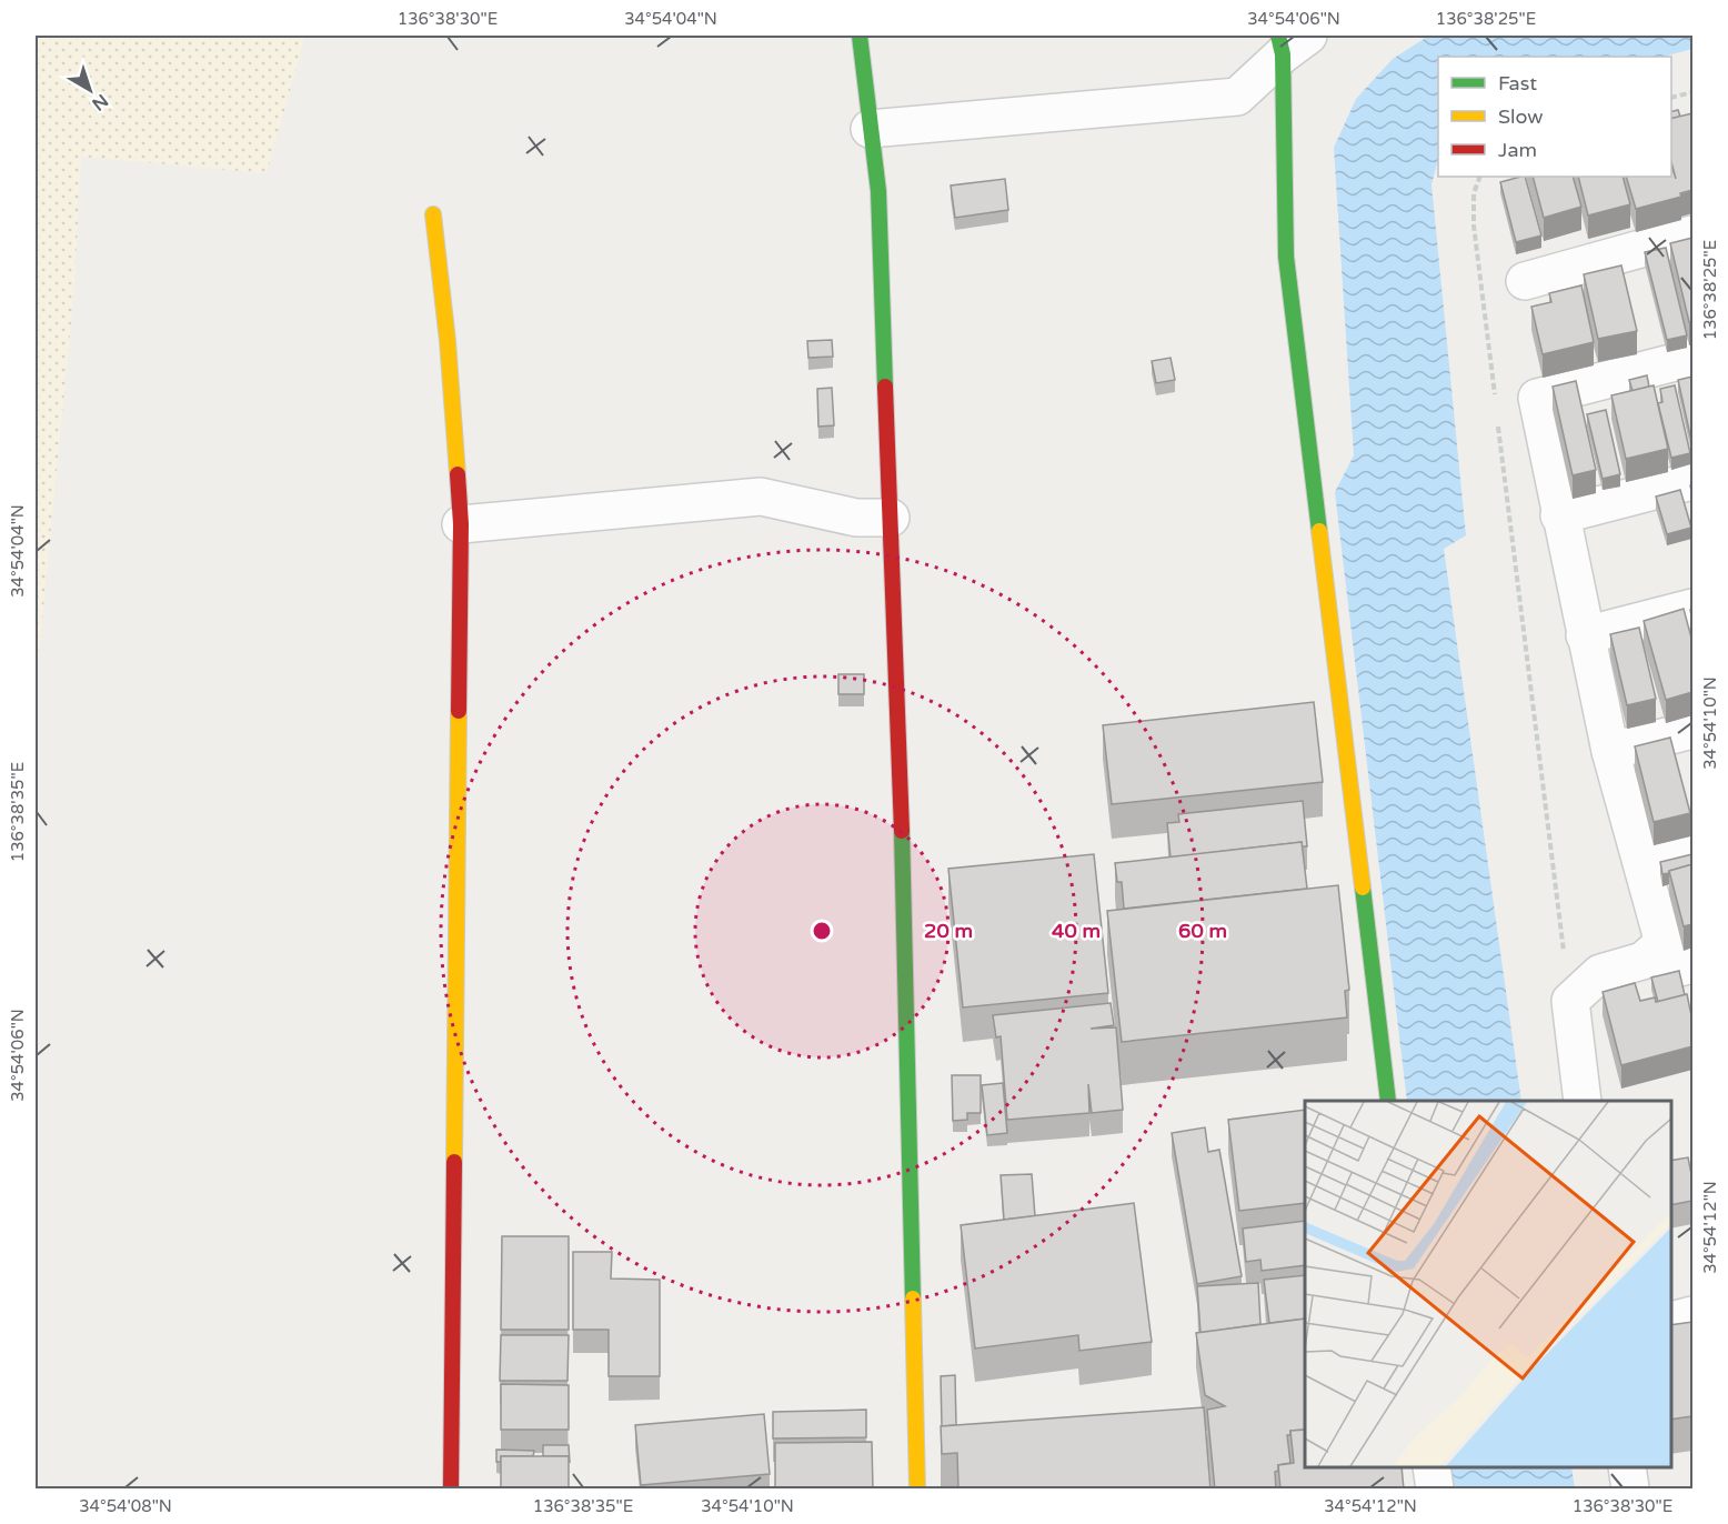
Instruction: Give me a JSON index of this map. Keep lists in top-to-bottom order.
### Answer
{
  "legend": ["Fast", "Slow", "Jam"],
  "north": "bottom right",
  "coordinates": [
    "136°38'30\"E",
    "34°54'04\"N",
    "34°54'06\"N",
    "136°38'25\"E",
    "34°54'10\"N",
    "136°38'35\"E",
    "34°54'12\"N",
    "34°54'08\"N"
  ],
  "rings": ["20 m", "40 m", "60 m"]
}
